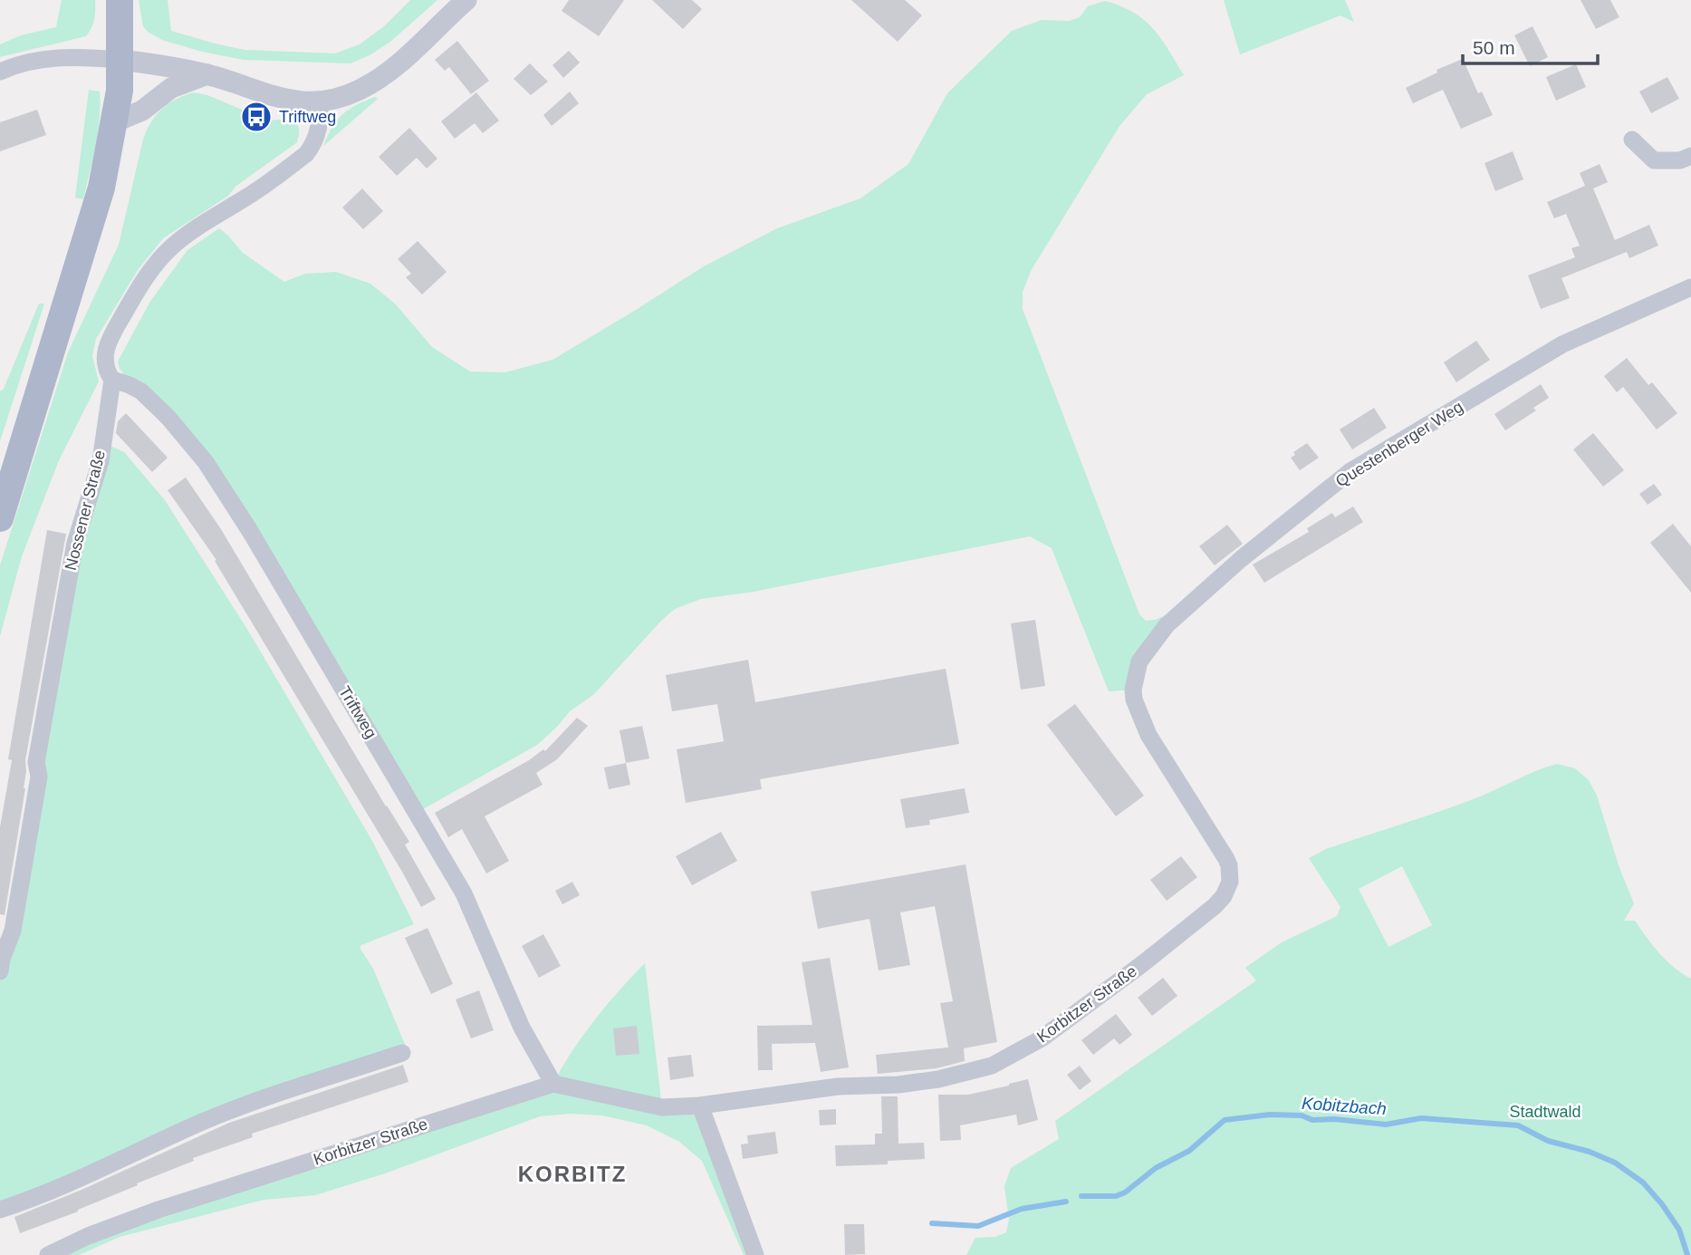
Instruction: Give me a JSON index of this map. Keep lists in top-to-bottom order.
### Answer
{
  "streets": {
    "street": [
      "Questenberger Weg",
      "Nossener Straße",
      "Triftweg",
      "Korbitzer Straße"
    ]
  },
  "crossings": [
    ["Questenberger Weg", "Korbitzer Straße"],
    ["Nossener Straße", "Triftweg"],
    ["Triftweg", "Korbitzer Straße"]
  ],
  "districts": ["KORBITZ"],
  "water": ["Kobitzbach"],
  "parks": ["Stadtwald"],
  "places": {
    "bus stop": ["Triftweg"]
  },
  "scale_bar": "50 m"
}
